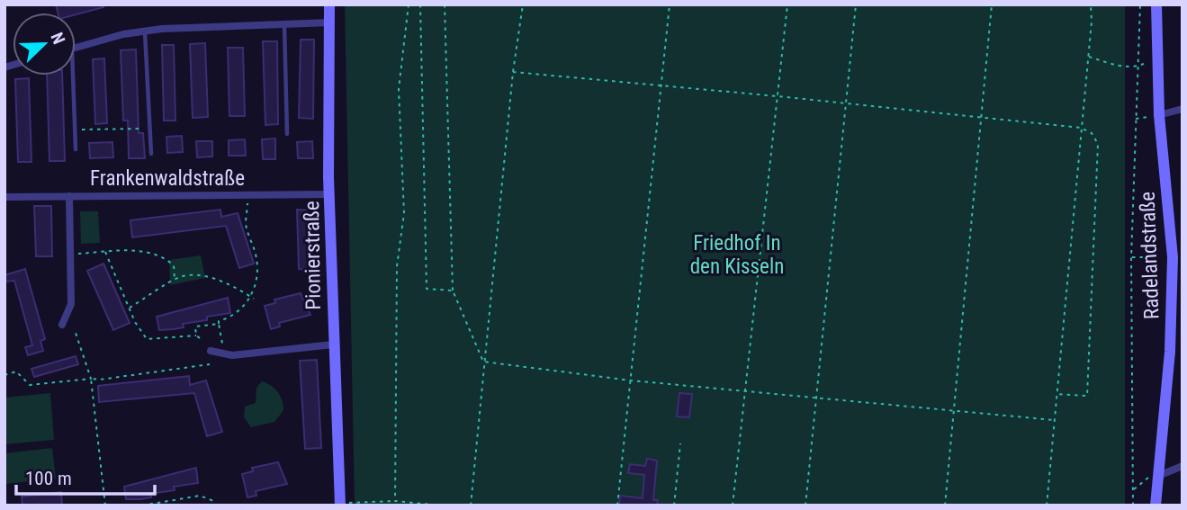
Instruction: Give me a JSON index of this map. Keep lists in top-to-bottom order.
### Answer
{
  "streets": {
    "street": ["Frankenwaldstraße", "Pionierstraße", "Radelandstraße"]
  },
  "crossings": [
    ["Frankenwaldstraße", "Pionierstraße"]
  ],
  "parks": ["Friedhof In den Kisseln"],
  "scale_bar": "100 m",
  "north": "top right"
}
